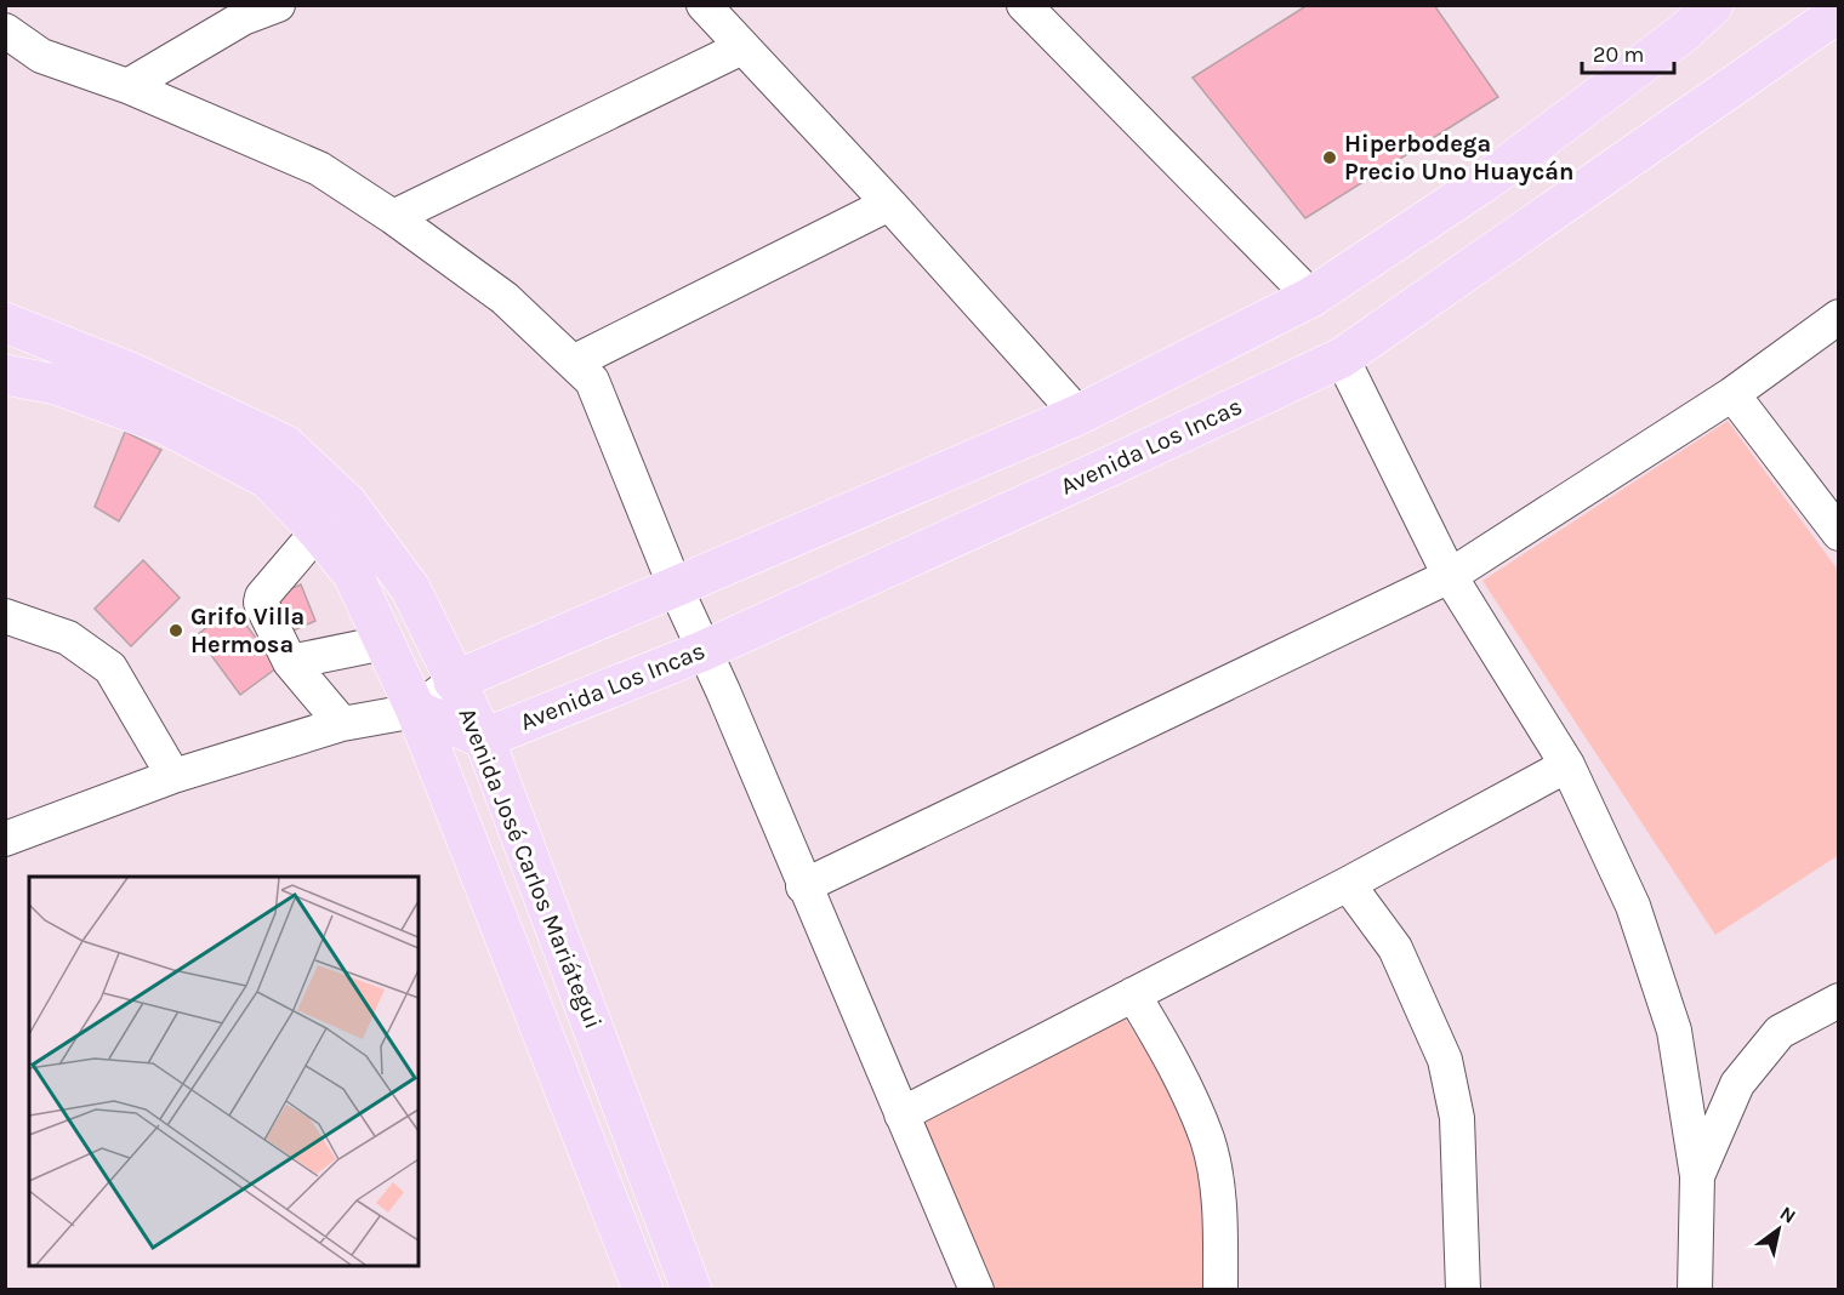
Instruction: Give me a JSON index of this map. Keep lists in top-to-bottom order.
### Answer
{
  "streets": {
    "main road": ["Avenida Los Incas", "Avenida José Carlos Mariátegui"]
  },
  "crossings": [
    ["Avenida Los Incas", "Avenida José Carlos Mariátegui"]
  ],
  "places": ["Hiperbodega Precio Uno Huaycán", "Grifo Villa Hermosa"],
  "scale_bar": "20 m",
  "north": "top right"
}
